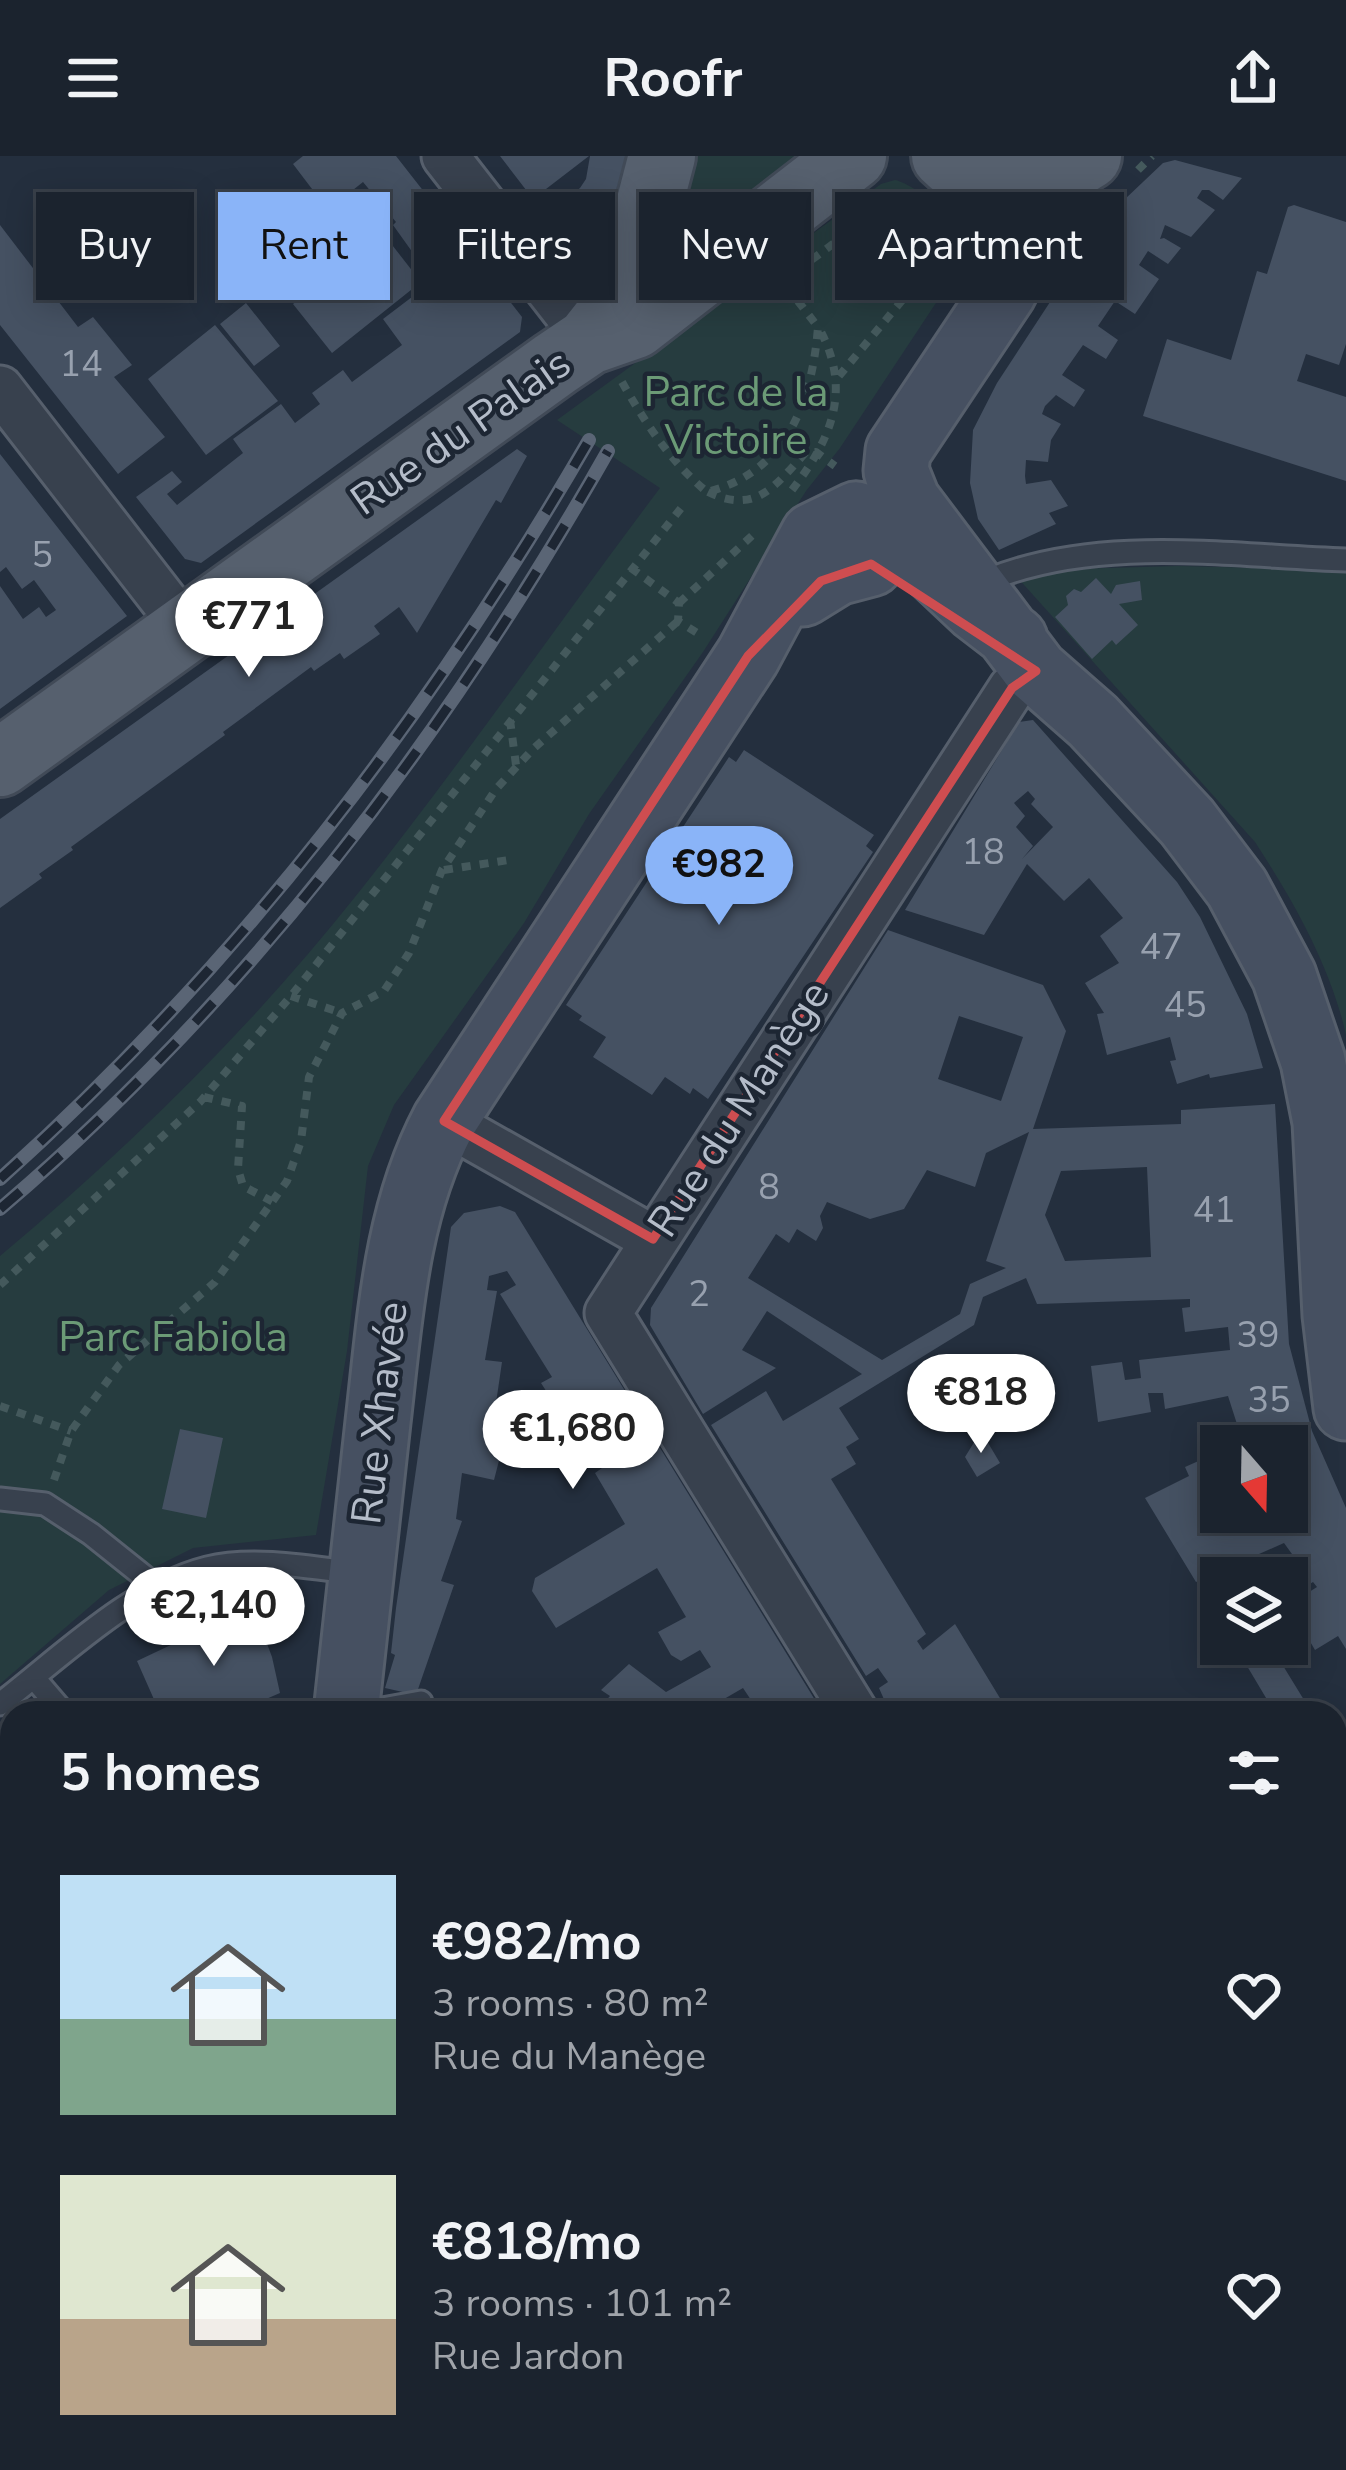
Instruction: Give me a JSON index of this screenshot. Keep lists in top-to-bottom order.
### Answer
{
  "streets": {
    "main road": ["Rue du Palais"],
    "street": ["Rue du Manège", "Rue Xhavée"]
  },
  "parks": ["Parc de la Victoire", "Parc Fabiola"],
  "house_numbers": [
    "14",
    "5",
    "18",
    "47",
    "45",
    "8",
    "41",
    "2",
    "39",
    "35"
  ],
  "north": "bottom",
  "page": {
    "header": "Roofr",
    "chip": [
      "Buy",
      "Rent",
      "Filters",
      "New",
      "Apartment"
    ],
    "price": [
      "€771",
      "€982",
      "€818",
      "€1,680",
      "€2,140"
    ],
    "heading": "5 homes",
    "list": [
      {
        "name": "€982/mo",
        "note": "3 rooms · 80 m² · Rue du Manège"
      },
      {
        "name": "€818/mo",
        "note": "3 rooms · 101 m² · Rue Jardon"
      }
    ]
  }
}
